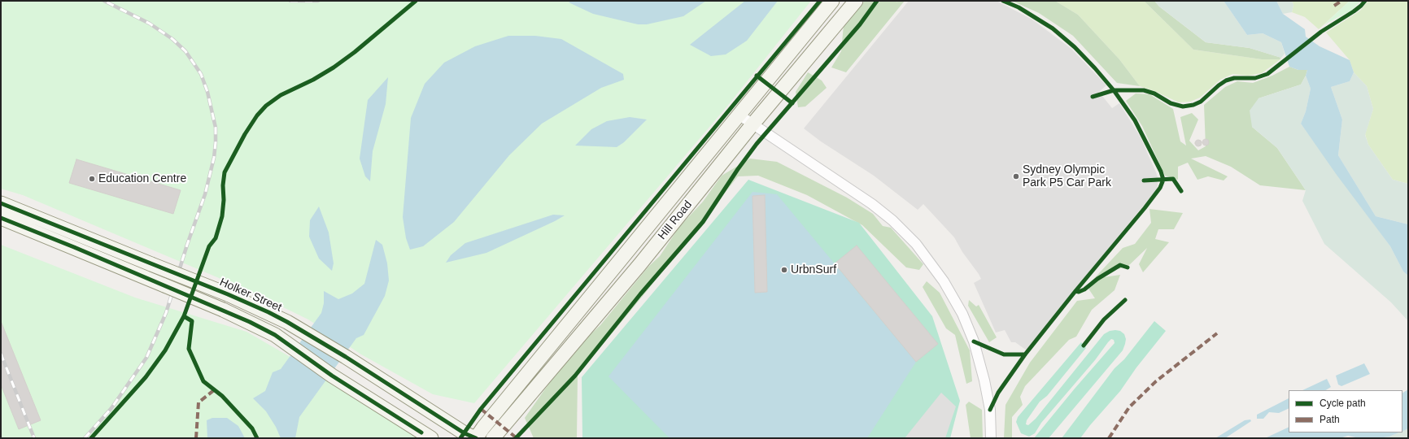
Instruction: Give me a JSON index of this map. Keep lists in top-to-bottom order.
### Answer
{
  "streets": {
    "street": ["Hill Road", "Holker Street"]
  },
  "crossings": [
    ["Hill Road", "Holker Street"]
  ],
  "places": ["Sydney Olympic Park P5 Car Park", "Education Centre", "UrbnSurf"],
  "legend": ["Cycle path", "Path"]
}
